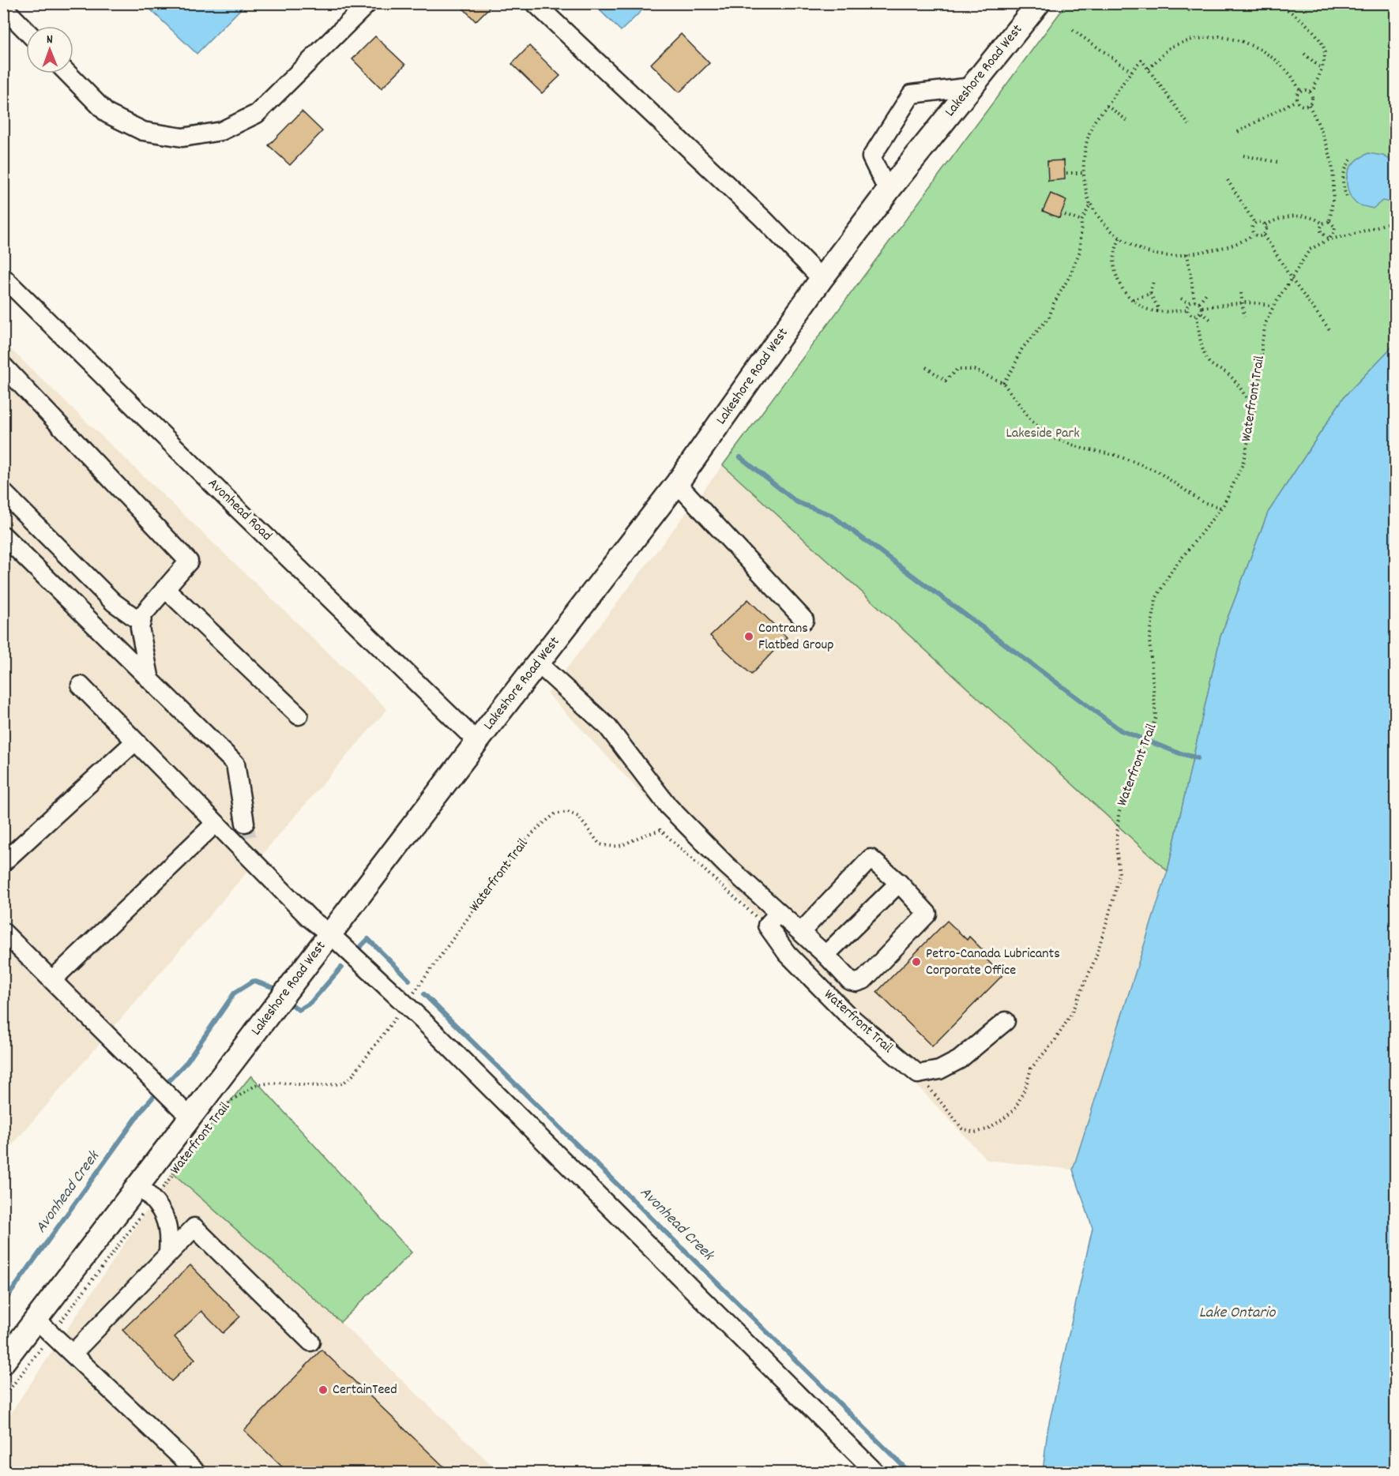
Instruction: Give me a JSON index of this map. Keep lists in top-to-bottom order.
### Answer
{
  "streets": {
    "main road": ["Lakeshore Road West"],
    "street": ["Waterfront Trail", "Avonhead Road"]
  },
  "crossings": [
    ["Lakeshore Road West", "Waterfront Trail"],
    ["Lakeshore Road West", "Avonhead Road"]
  ],
  "water": ["Avonhead Creek", "Lake Ontario"],
  "parks": ["Lakeside Park"],
  "places": ["Contrans Flatbed Group", "Petro-Canada Lubricants Corporate Office", "CertainTeed"],
  "north": "top"
}
